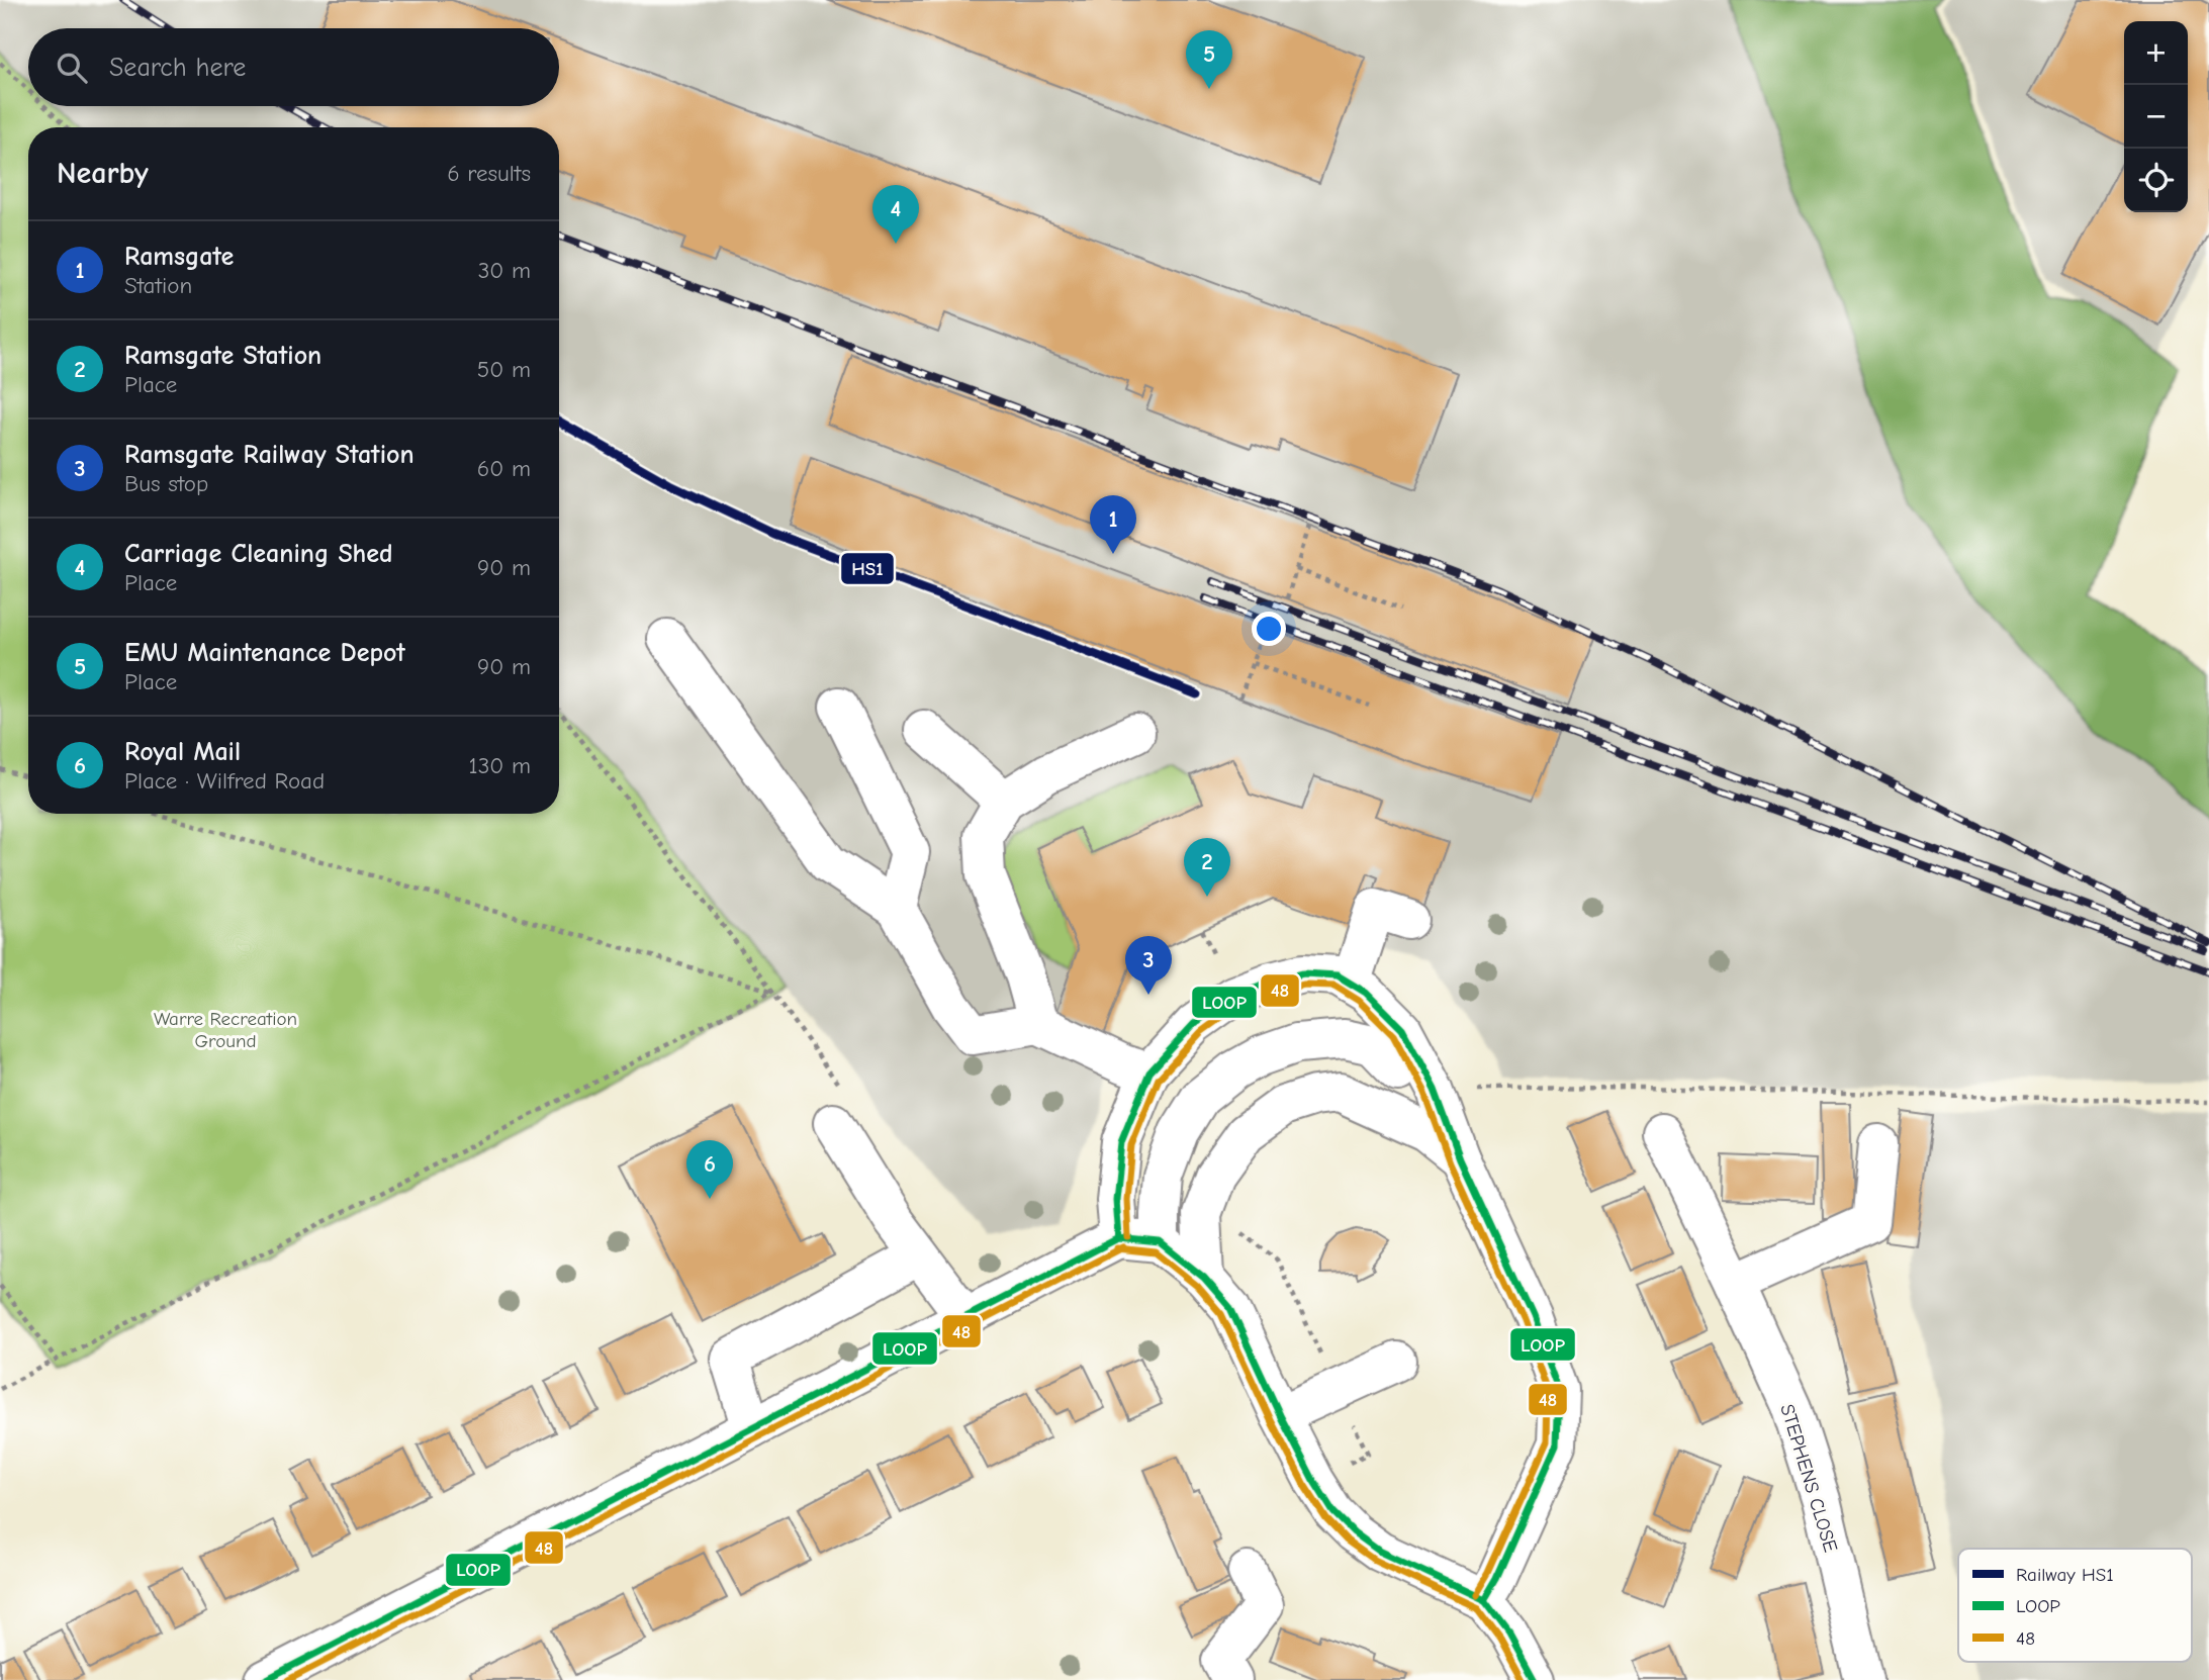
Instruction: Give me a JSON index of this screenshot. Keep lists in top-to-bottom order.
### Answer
{
  "streets": {
    "street": ["STEPHENS CLOSE"]
  },
  "parks": ["Warre Recreation Ground"],
  "lines": ["rail line HS1", "transit line LOOP", "transit line 48"],
  "legend": ["Railway HS1", "LOOP", "48"],
  "page": {
    "map_buttons": ["+", "−"],
    "search": "Search here",
    "pins": [
      "5",
      "4",
      "1",
      "2",
      "3",
      "6"
    ],
    "heading": ["Nearby", "6 results"],
    "list": [
      {
        "mark": "1",
        "name": "Ramsgate",
        "note": "Station",
        "value": "30 m"
      },
      {
        "mark": "2",
        "name": "Ramsgate Station",
        "note": "Place",
        "value": "50 m"
      },
      {
        "mark": "3",
        "name": "Ramsgate Railway Station",
        "note": "Bus stop",
        "value": "60 m"
      },
      {
        "mark": "4",
        "name": "Carriage Cleaning Shed",
        "note": "Place",
        "value": "90 m"
      },
      {
        "mark": "5",
        "name": "EMU Maintenance Depot",
        "note": "Place",
        "value": "90 m"
      },
      {
        "mark": "6",
        "name": "Royal Mail",
        "note": "Place · Wilfred Road",
        "value": "130 m"
      }
    ]
  }
}
